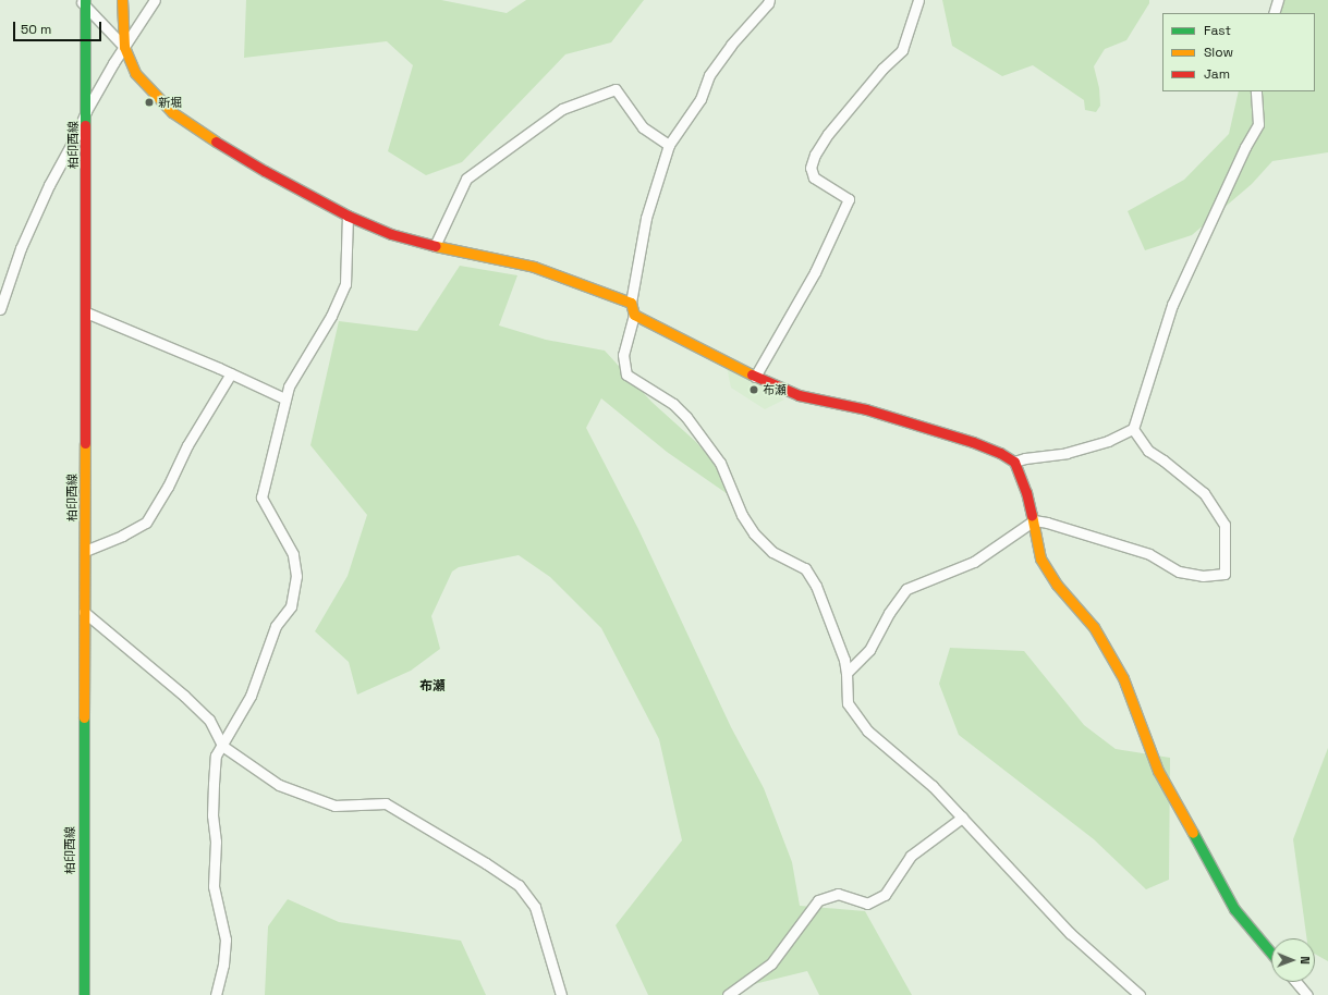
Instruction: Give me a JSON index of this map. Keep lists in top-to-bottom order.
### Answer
{
  "streets": {
    "street": ["柏印西線"]
  },
  "districts": ["布瀬"],
  "places": ["新堀", "布瀬"],
  "legend": ["Fast", "Slow", "Jam"],
  "scale_bar": "50 m",
  "north": "right"
}
